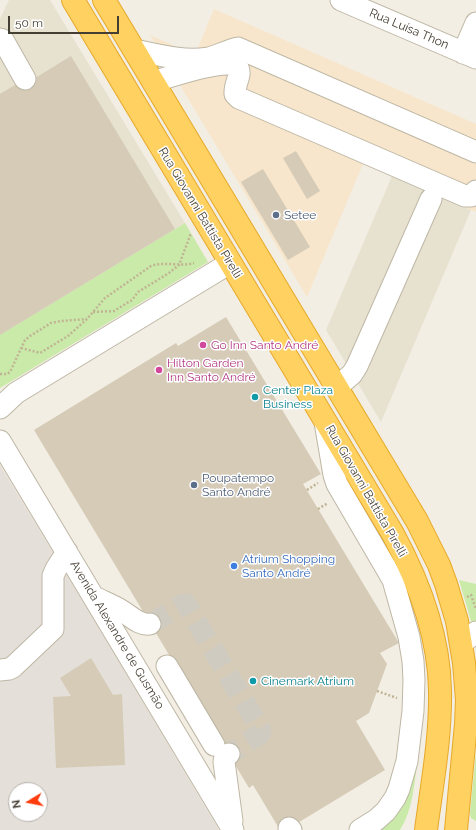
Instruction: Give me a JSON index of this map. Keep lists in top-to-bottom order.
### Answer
{
  "streets": {
    "highway": ["Rua Giovanni Battista Pirelli"],
    "street": ["Rua Luísa Thon", "Avenida Alexandre de Gusmão"]
  },
  "places": [
    "Setee",
    "Go Inn Santo André",
    "Hilton Garden Inn Santo André",
    "Center Plaza Business",
    "Poupatempo Santo André",
    "Atrium Shopping Santo André",
    "Cinemark Atrium"
  ],
  "scale_bar": "50 m",
  "north": "left"
}
